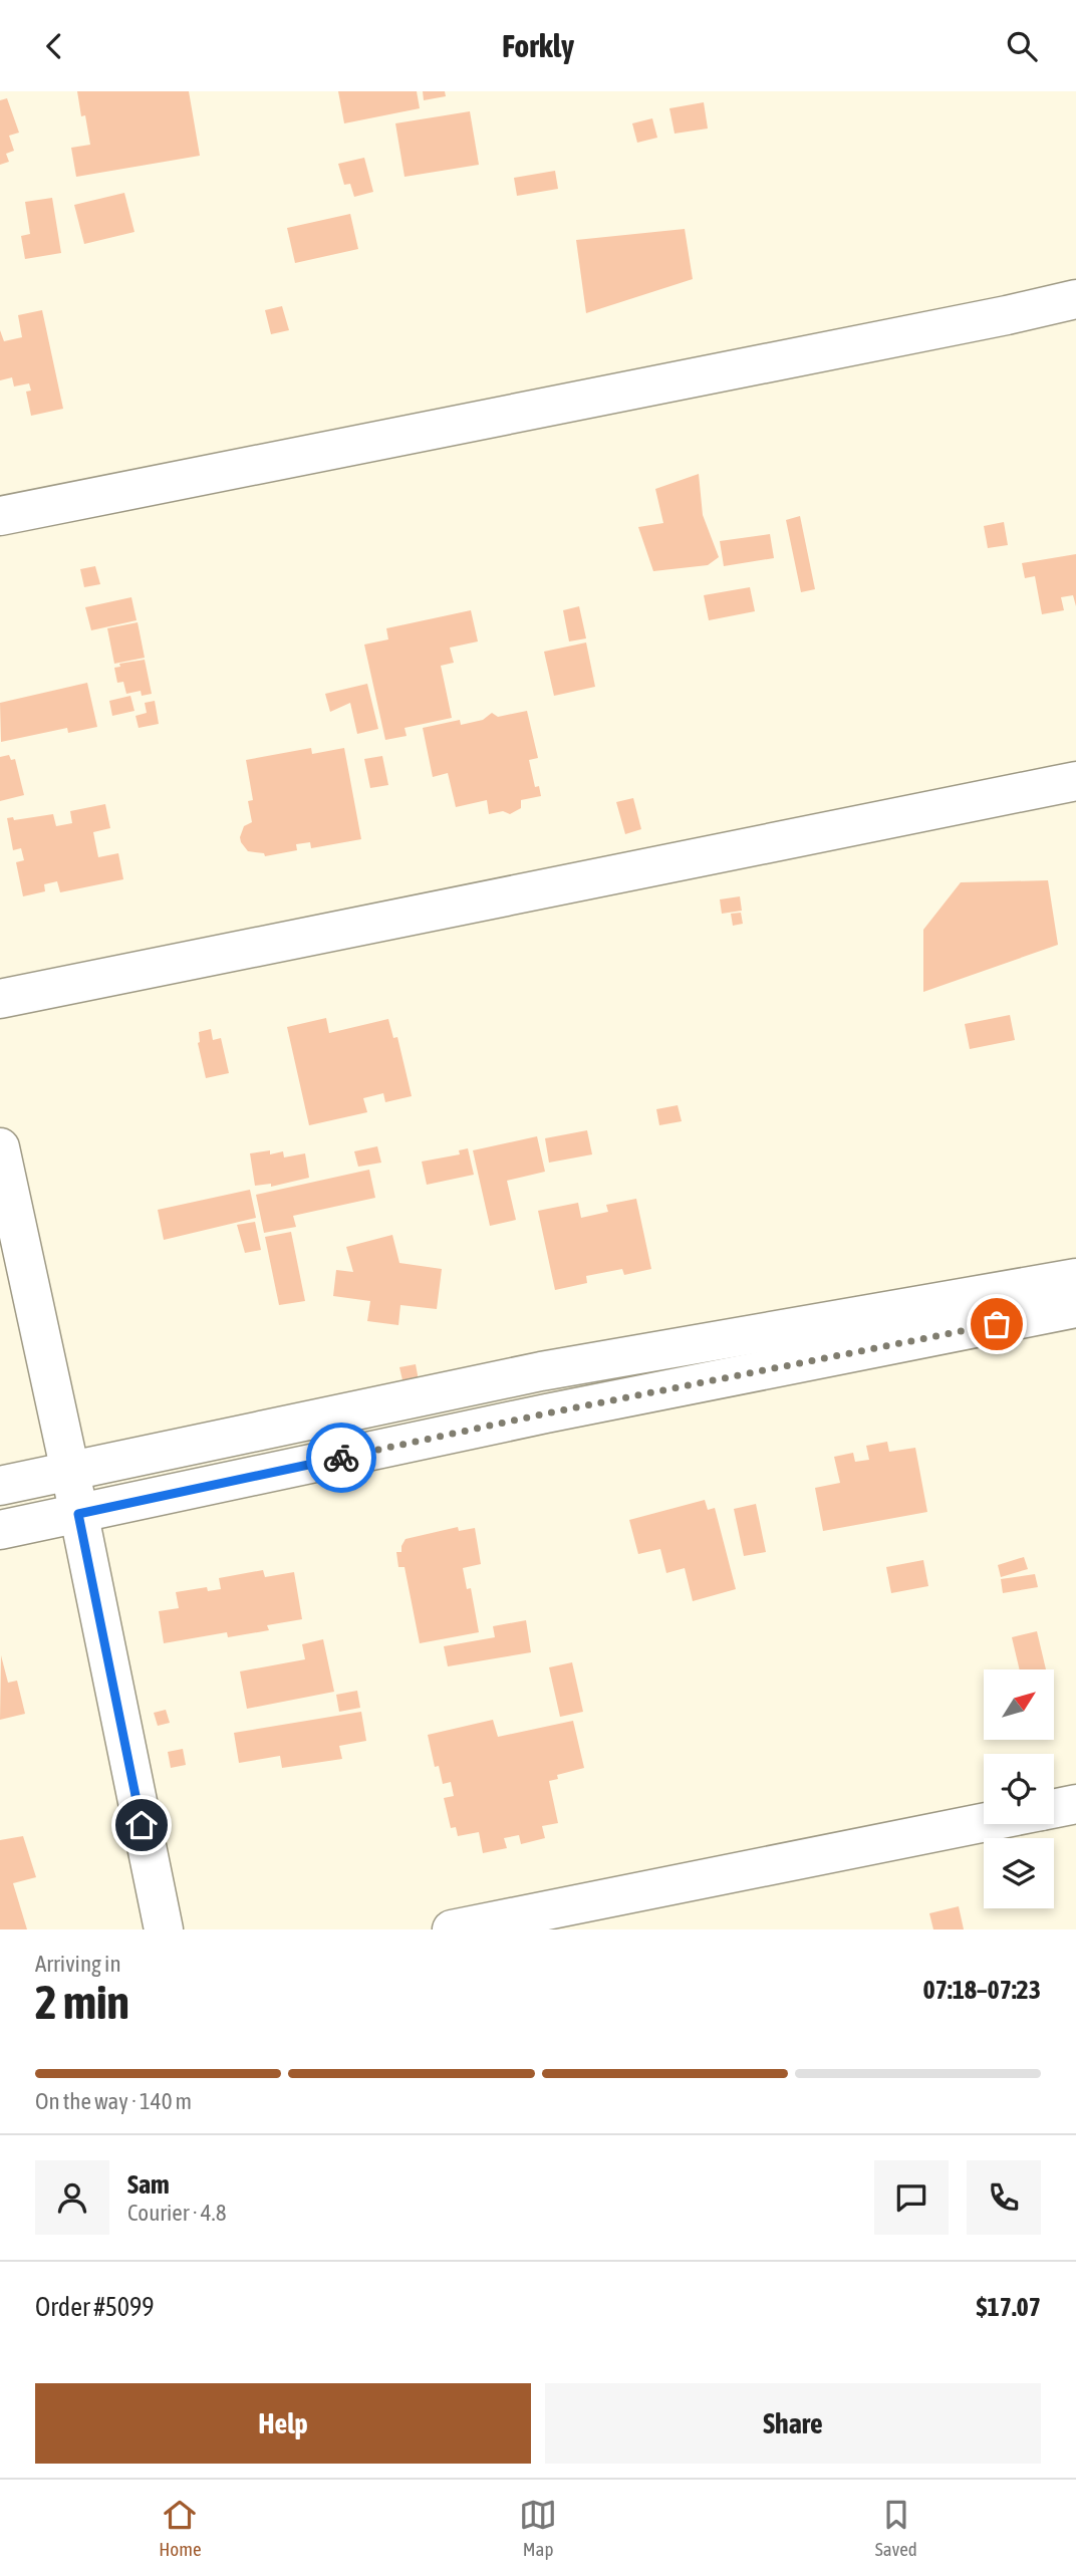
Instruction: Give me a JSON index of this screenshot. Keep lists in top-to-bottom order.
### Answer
{
  "north": "top right",
  "page": {
    "header": "Forkly",
    "heading": ["2 min", "Arriving in", "07:18–07:23"],
    "panel": [
      "Sam",
      "Courier · 4.8",
      "Order #5099",
      "$17.07"
    ],
    "bar": "On the way · 140 m",
    "buttons": ["Help", "Share"],
    "tabs": ["Home", "Map", "Saved"]
  }
}
